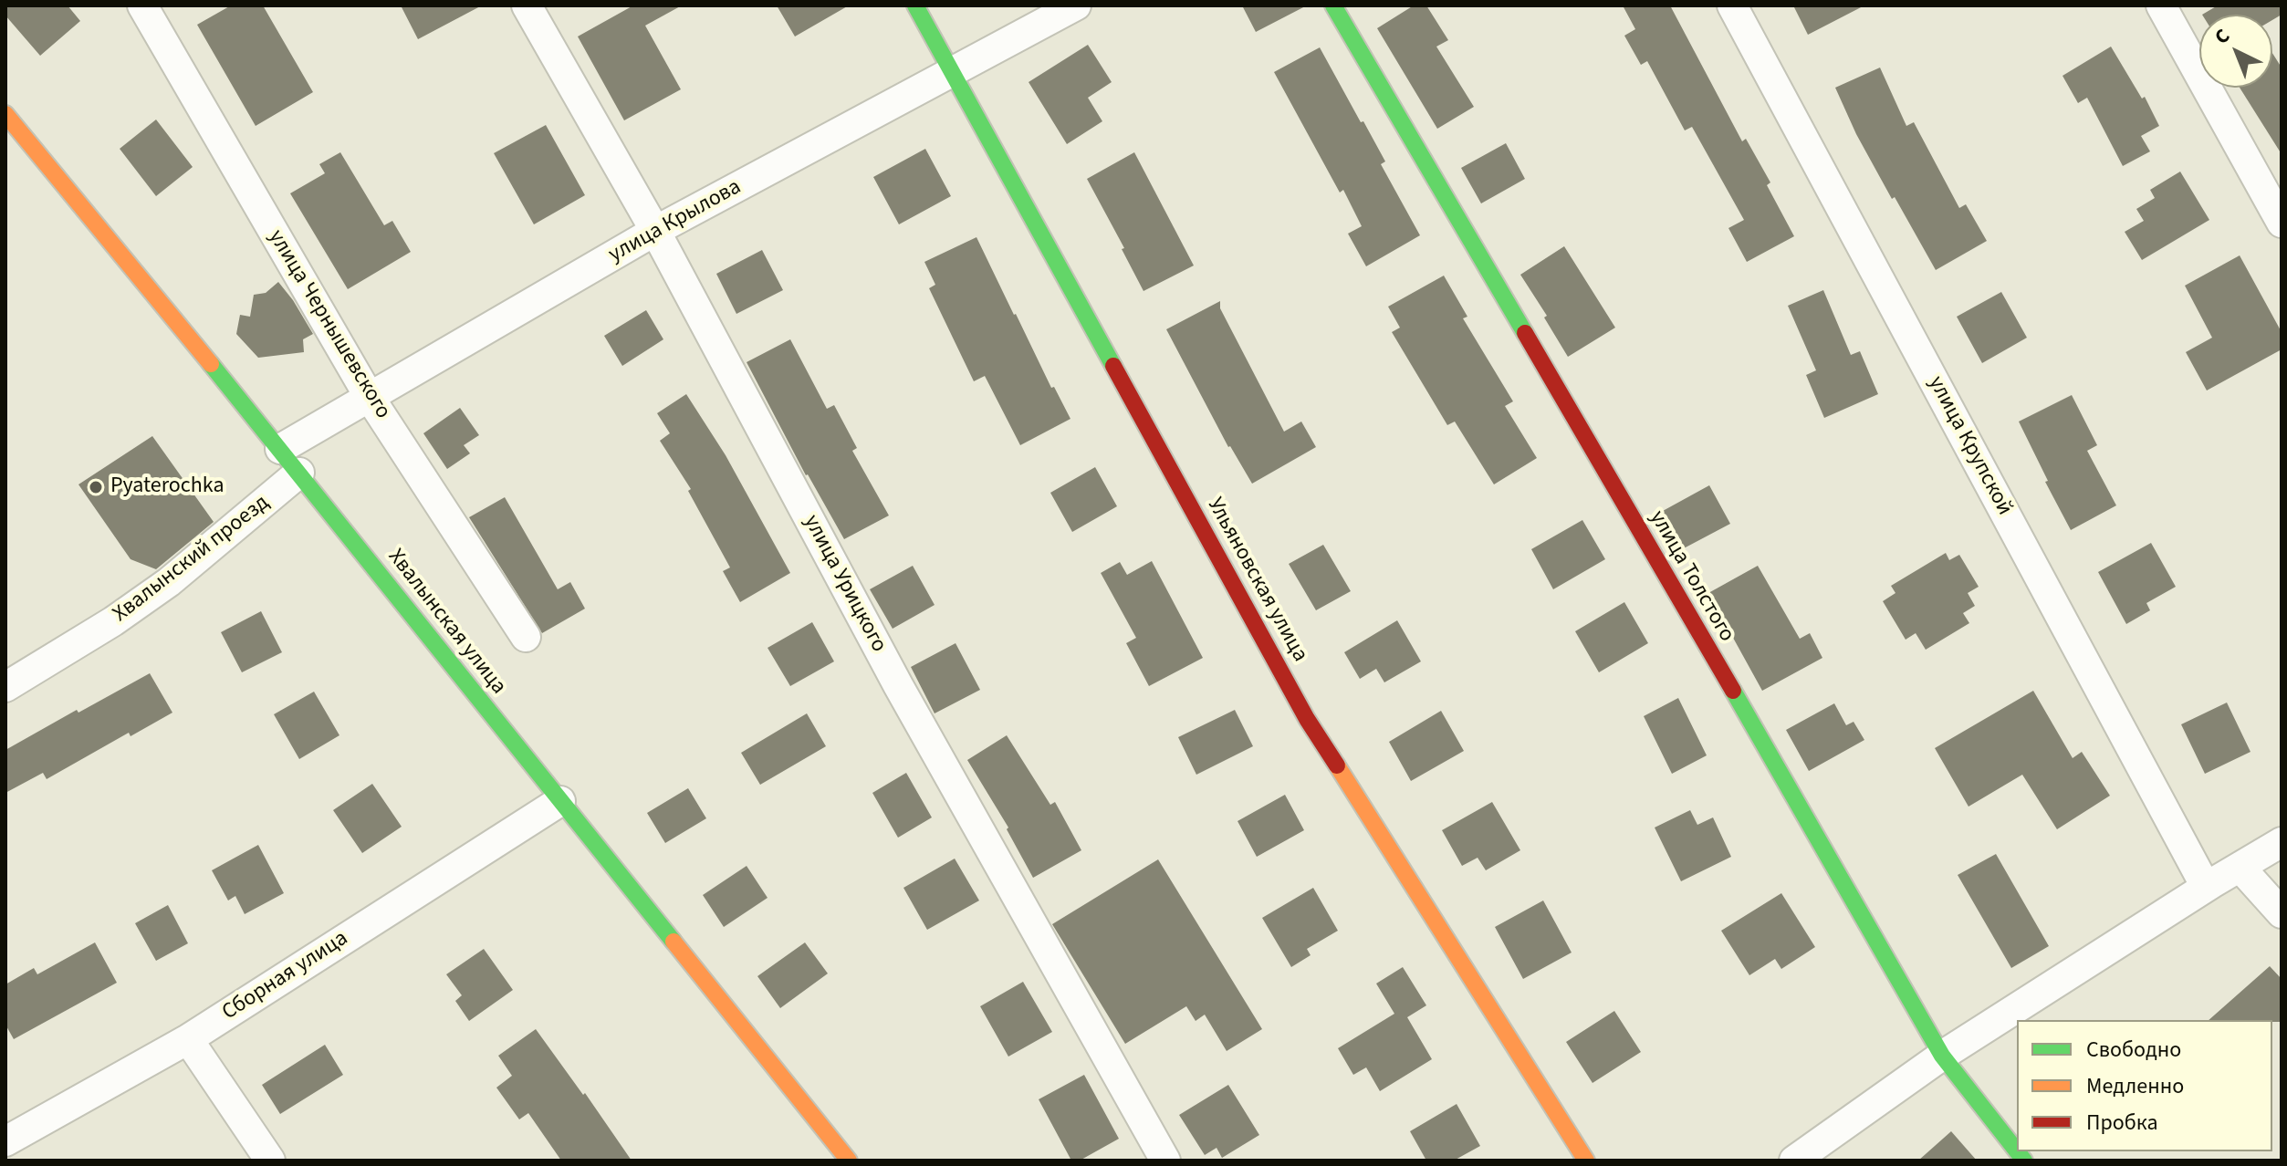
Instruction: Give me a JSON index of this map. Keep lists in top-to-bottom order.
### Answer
{
  "streets": {
    "street": [
      "улица Крылова",
      "улица Чернышевского",
      "улица Крупской",
      "Хвалынский проезд",
      "улица Толстого",
      "Ульяновская улица",
      "улица Урицкого",
      "Хвалынская улица",
      "Сборная улица"
    ]
  },
  "crossings": [
    ["улица Крылова", "улица Чернышевского"],
    ["улица Крылова", "Ульяновская улица"],
    ["улица Крылова", "улица Урицкого"],
    ["улица Крылова", "Хвалынская улица"],
    ["Хвалынский проезд", "Хвалынская улица"],
    ["Хвалынская улица", "Сборная улица"]
  ],
  "places": ["Pyaterochka"],
  "legend": ["Свободно", "Медленно", "Пробка"],
  "north": "top left"
}
